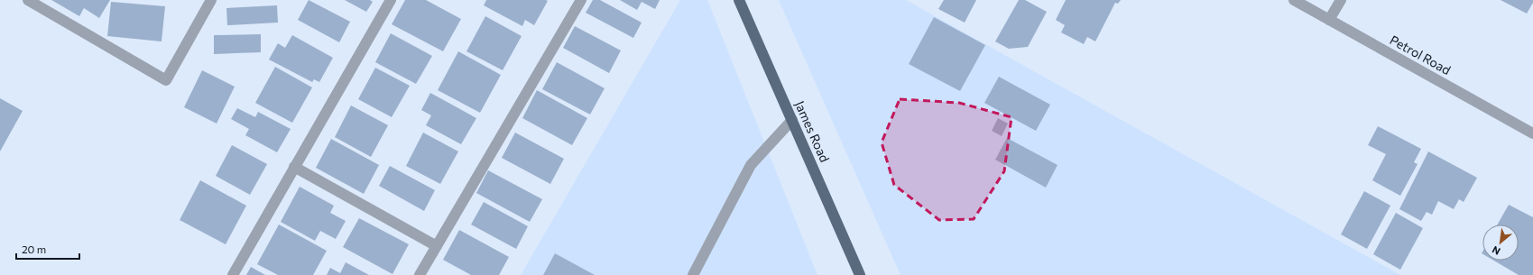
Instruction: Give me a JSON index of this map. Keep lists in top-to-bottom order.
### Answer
{
  "streets": {
    "main road": ["James Road"],
    "street": ["Petrol Road"]
  },
  "scale_bar": "20 m",
  "north": "bottom left"
}
